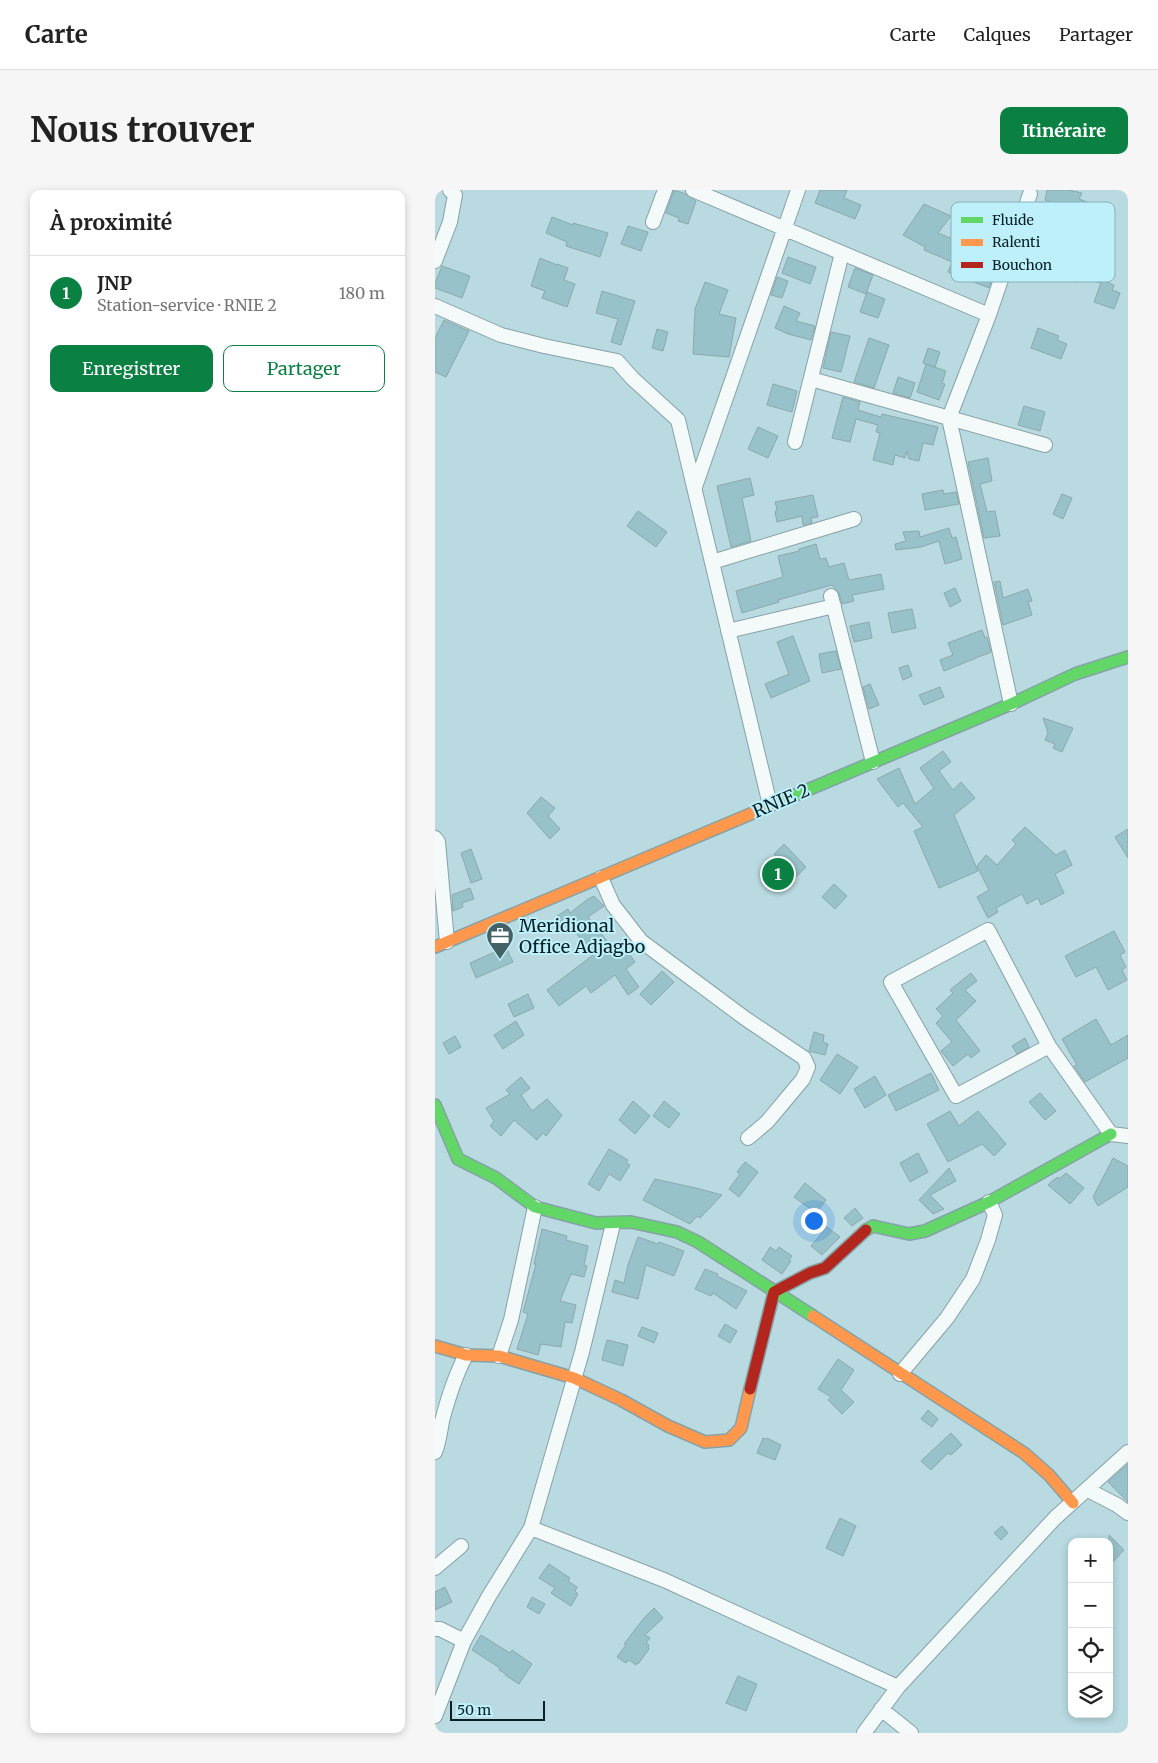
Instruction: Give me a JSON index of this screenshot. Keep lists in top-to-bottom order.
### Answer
{
  "streets": {
    "main road": ["RNIE 2"]
  },
  "places": {
    "office": ["Meridional Office Adjagbo"]
  },
  "legend": ["Fluide", "Ralenti", "Bouchon"],
  "scale_bar": "50 m",
  "page": {
    "header": "Carte",
    "nav": ["Carte", "Calques", "Partager"],
    "buttons": [
      "Itinéraire",
      ["Enregistrer", "Partager"]
    ],
    "title": "Nous trouver",
    "heading": "À proximité",
    "list": [
      {
        "mark": "1",
        "name": "JNP",
        "note": "Station-service · RNIE 2",
        "value": "180 m"
      }
    ],
    "pins": "1",
    "map_buttons": ["+", "−"],
    "scale": "50 m"
  }
}
